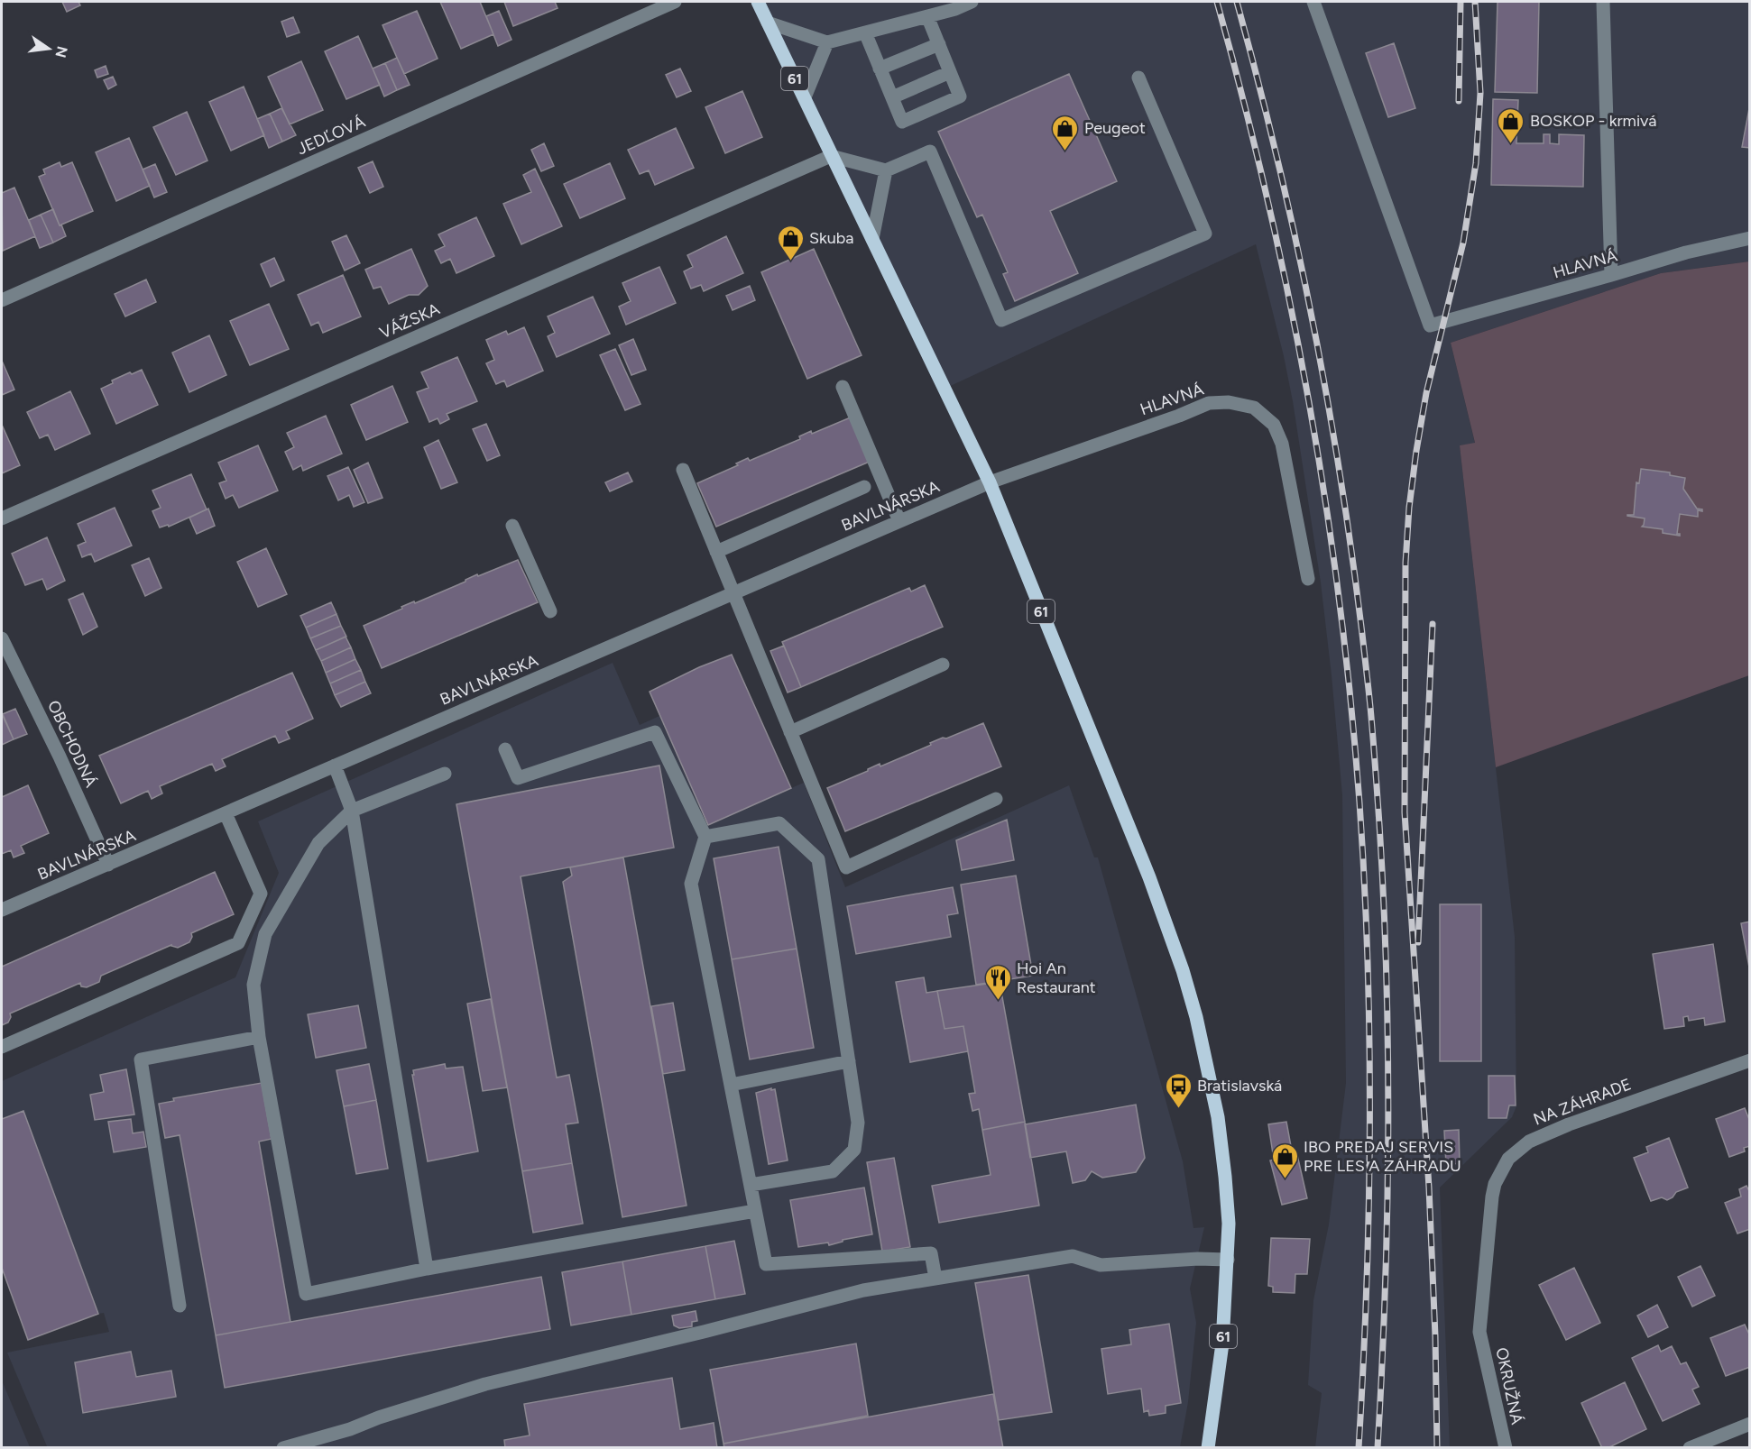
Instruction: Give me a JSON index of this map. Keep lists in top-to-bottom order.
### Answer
{
  "streets": {
    "main road": ["61"],
    "street": [
      "JEDĽOVÁ",
      "HLAVNÁ",
      "VÁŽSKA",
      "BAVLNÁRSKA",
      "OBCHODNÁ",
      "NA ZÁHRADE",
      "OKRUŽNÁ"
    ]
  },
  "crossings": [
    ["61", "HLAVNÁ"],
    ["61", "VÁŽSKA"],
    ["61", "BAVLNÁRSKA"],
    ["HLAVNÁ", "BAVLNÁRSKA"],
    ["BAVLNÁRSKA", "OBCHODNÁ"],
    ["NA ZÁHRADE", "OKRUŽNÁ"]
  ],
  "places": {
    "shop": [
      "BOSKOP - krmivá",
      "Peugeot",
      "Skuba",
      "IBO PREDAJ SERVIS PRE LES A ZÁHRADU"
    ],
    "restaurant": ["Hoi An Restaurant"],
    "bus stop": ["Bratislavská"]
  },
  "north": "right"
}
